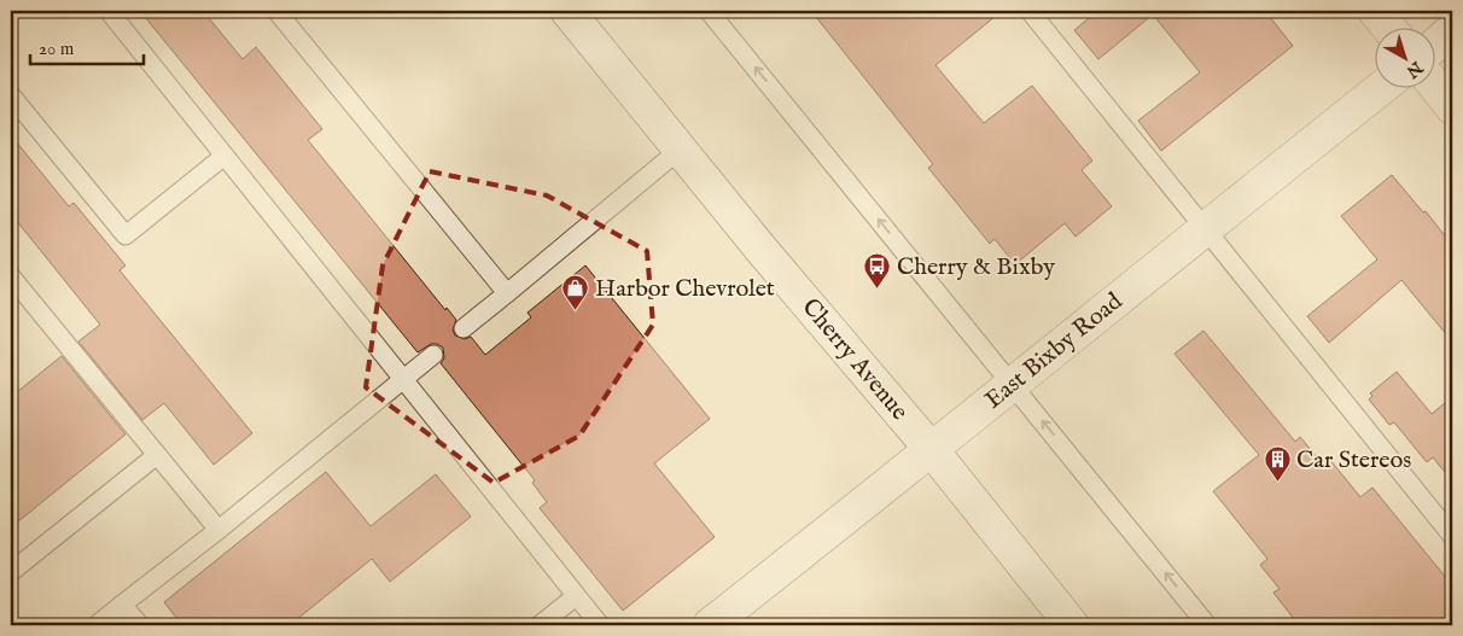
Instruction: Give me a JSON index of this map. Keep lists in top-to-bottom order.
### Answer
{
  "streets": {
    "street": ["East Bixby Road", "Cherry Avenue"]
  },
  "crossings": [
    ["East Bixby Road", "Cherry Avenue"]
  ],
  "places": {
    "bus stop": ["Cherry & Bixby"],
    "shop": ["Harbor Chevrolet"],
    "building": ["Car Stereos"]
  },
  "scale_bar": "20 m",
  "north": "bottom right"
}
